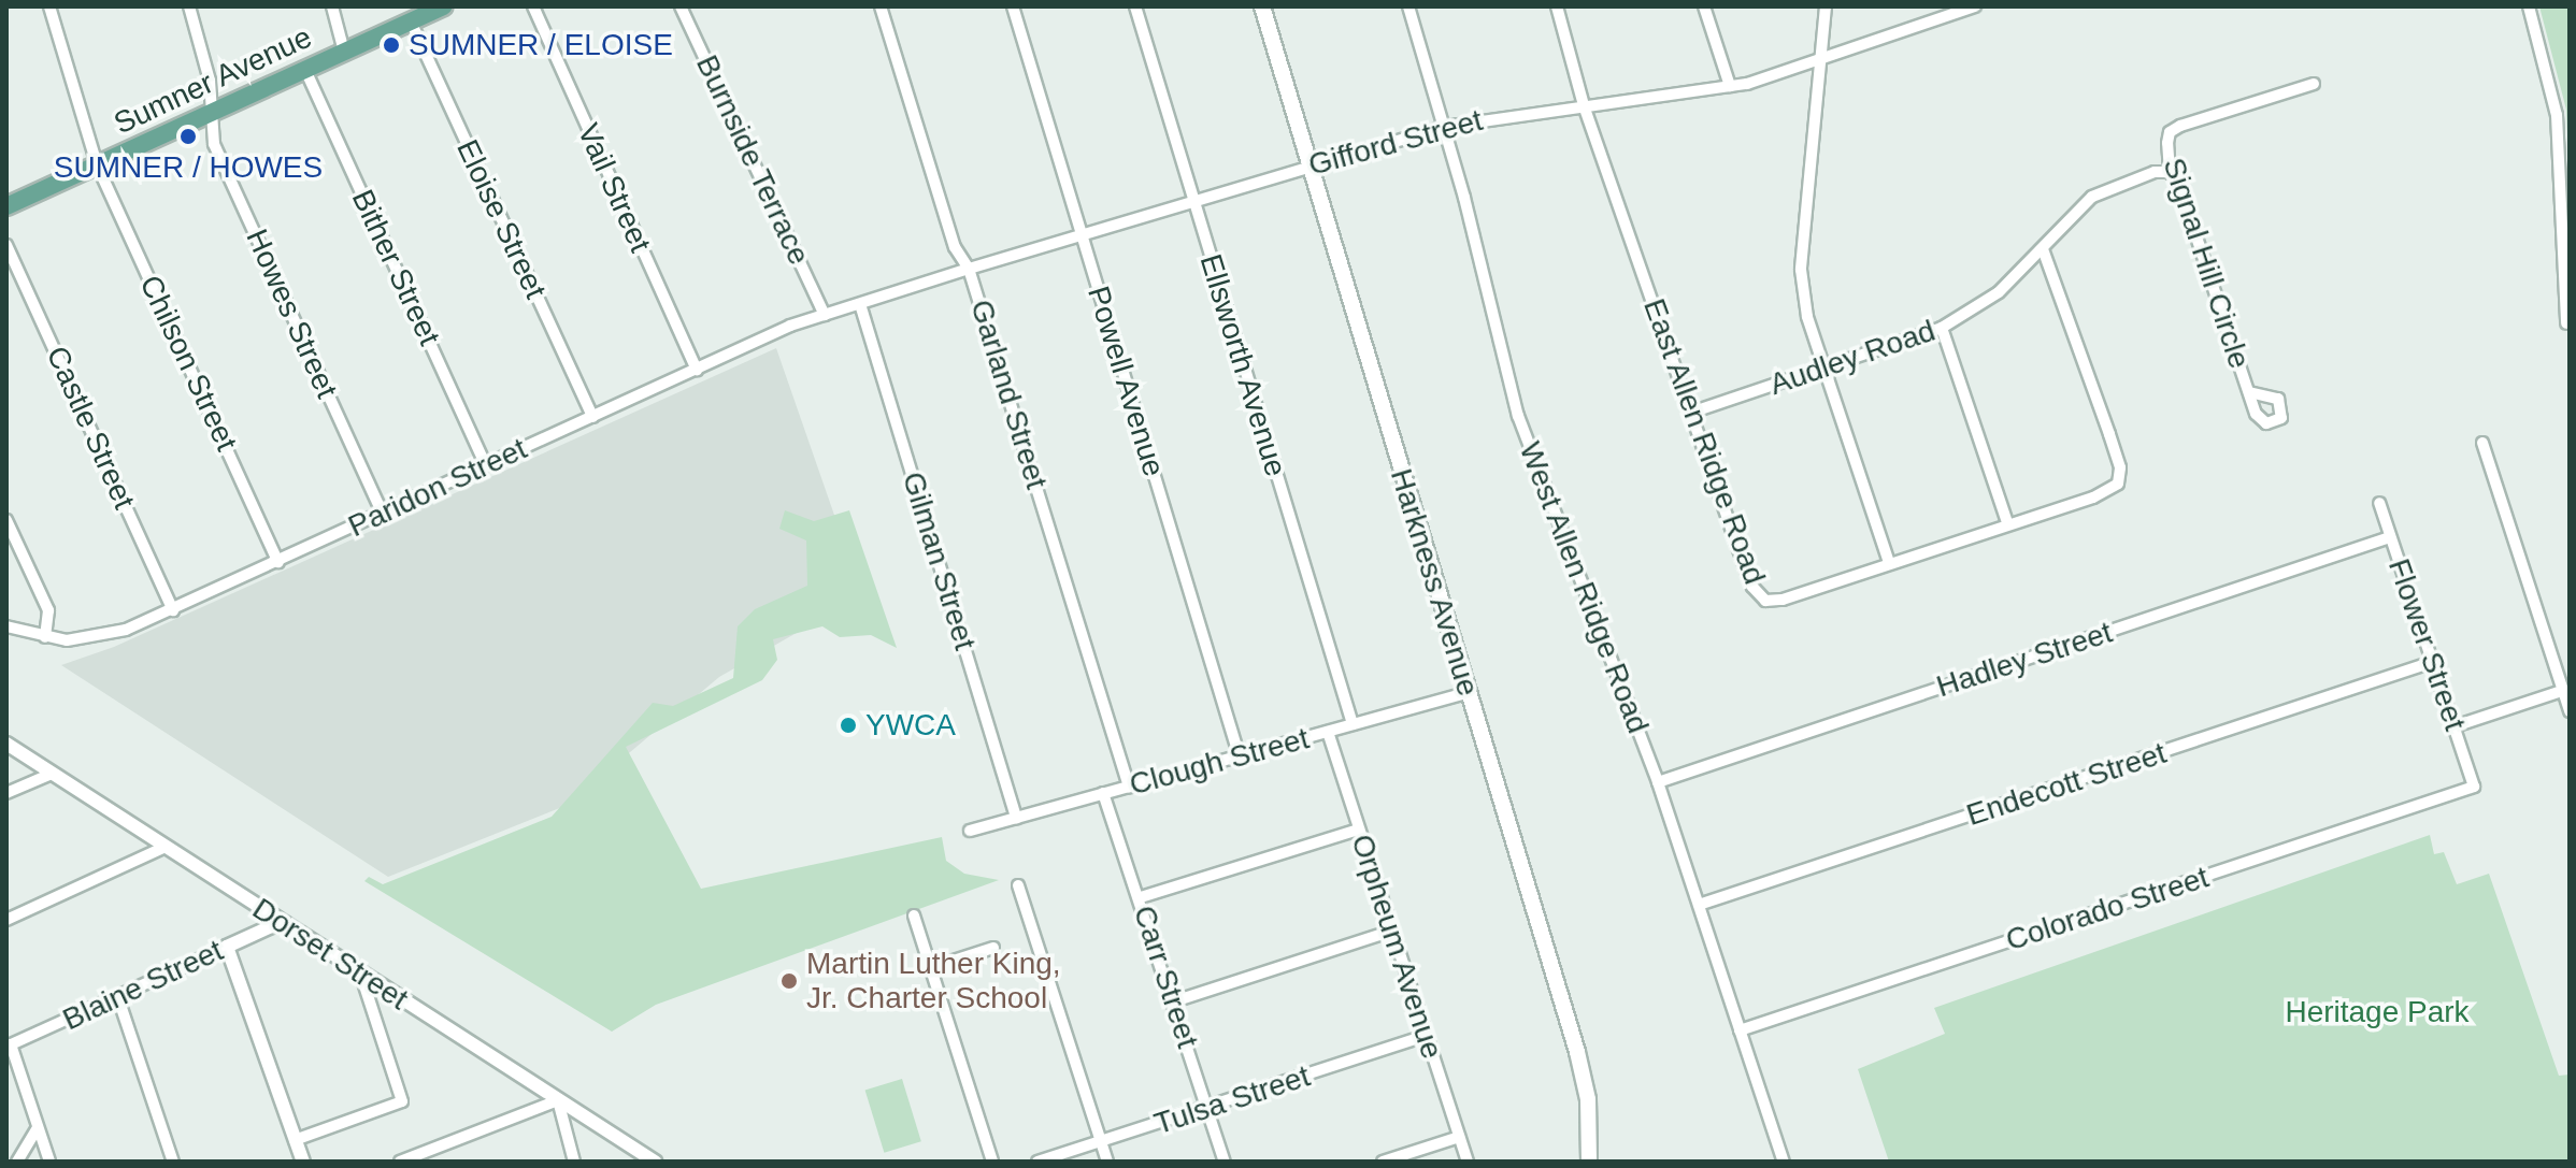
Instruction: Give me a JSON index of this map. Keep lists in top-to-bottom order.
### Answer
{
  "streets": {
    "main road": ["Sumner Avenue", "Harkness Avenue"],
    "street": [
      "Gifford Street",
      "Burnside Terrace",
      "Vail Street",
      "Eloise Street",
      "Signal Hill Circle",
      "Bither Street",
      "Howes Street",
      "Audley Road",
      "Chilson Street",
      "Ellsworth Avenue",
      "Powell Avenue",
      "Garland Street",
      "Castle Street",
      "East Allen Ridge Road",
      "Paridon Street",
      "Gilman Street",
      "West Allen Ridge Road",
      "Flower Street",
      "Hadley Street",
      "Clough Street",
      "Endecott Street",
      "Colorado Street",
      "Orpheum Avenue",
      "Dorset Street",
      "Carr Street",
      "Blaine Street",
      "Tulsa Street"
    ]
  },
  "crossings": [
    ["Sumner Avenue", "Eloise Street"],
    ["Sumner Avenue", "Bither Street"],
    ["Sumner Avenue", "Howes Street"],
    ["Sumner Avenue", "Chilson Street"],
    ["Gifford Street", "Burnside Terrace"],
    ["Gifford Street", "Ellsworth Avenue"],
    ["Gifford Street", "Powell Avenue"],
    ["Gifford Street", "Garland Street"],
    ["Gifford Street", "East Allen Ridge Road"],
    ["Gifford Street", "Paridon Street"],
    ["Gifford Street", "Gilman Street"],
    ["Gifford Street", "Harkness Avenue"],
    ["Gifford Street", "West Allen Ridge Road"],
    ["Burnside Terrace", "Paridon Street"],
    ["Vail Street", "Paridon Street"],
    ["Eloise Street", "Paridon Street"],
    ["Signal Hill Circle", "Audley Road"],
    ["Bither Street", "Paridon Street"],
    ["Howes Street", "Paridon Street"],
    ["Audley Road", "East Allen Ridge Road"],
    ["Chilson Street", "Paridon Street"],
    ["Ellsworth Avenue", "Clough Street"],
    ["Powell Avenue", "Clough Street"],
    ["Garland Street", "Clough Street"],
    ["Castle Street", "Paridon Street"],
    ["Gilman Street", "Clough Street"],
    ["Harkness Avenue", "Clough Street"],
    ["West Allen Ridge Road", "Hadley Street"],
    ["West Allen Ridge Road", "Endecott Street"],
    ["West Allen Ridge Road", "Colorado Street"],
    ["Flower Street", "Hadley Street"],
    ["Flower Street", "Endecott Street"],
    ["Flower Street", "Colorado Street"],
    ["Clough Street", "Orpheum Avenue"],
    ["Clough Street", "Carr Street"],
    ["Orpheum Avenue", "Tulsa Street"],
    ["Dorset Street", "Blaine Street"],
    ["Carr Street", "Tulsa Street"]
  ],
  "parks": ["Heritage Park"],
  "places": [
    "SUMNER / ELOISE",
    "SUMNER / HOWES",
    "YWCA",
    "Martin Luther King, Jr. Charter School"
  ]
}
